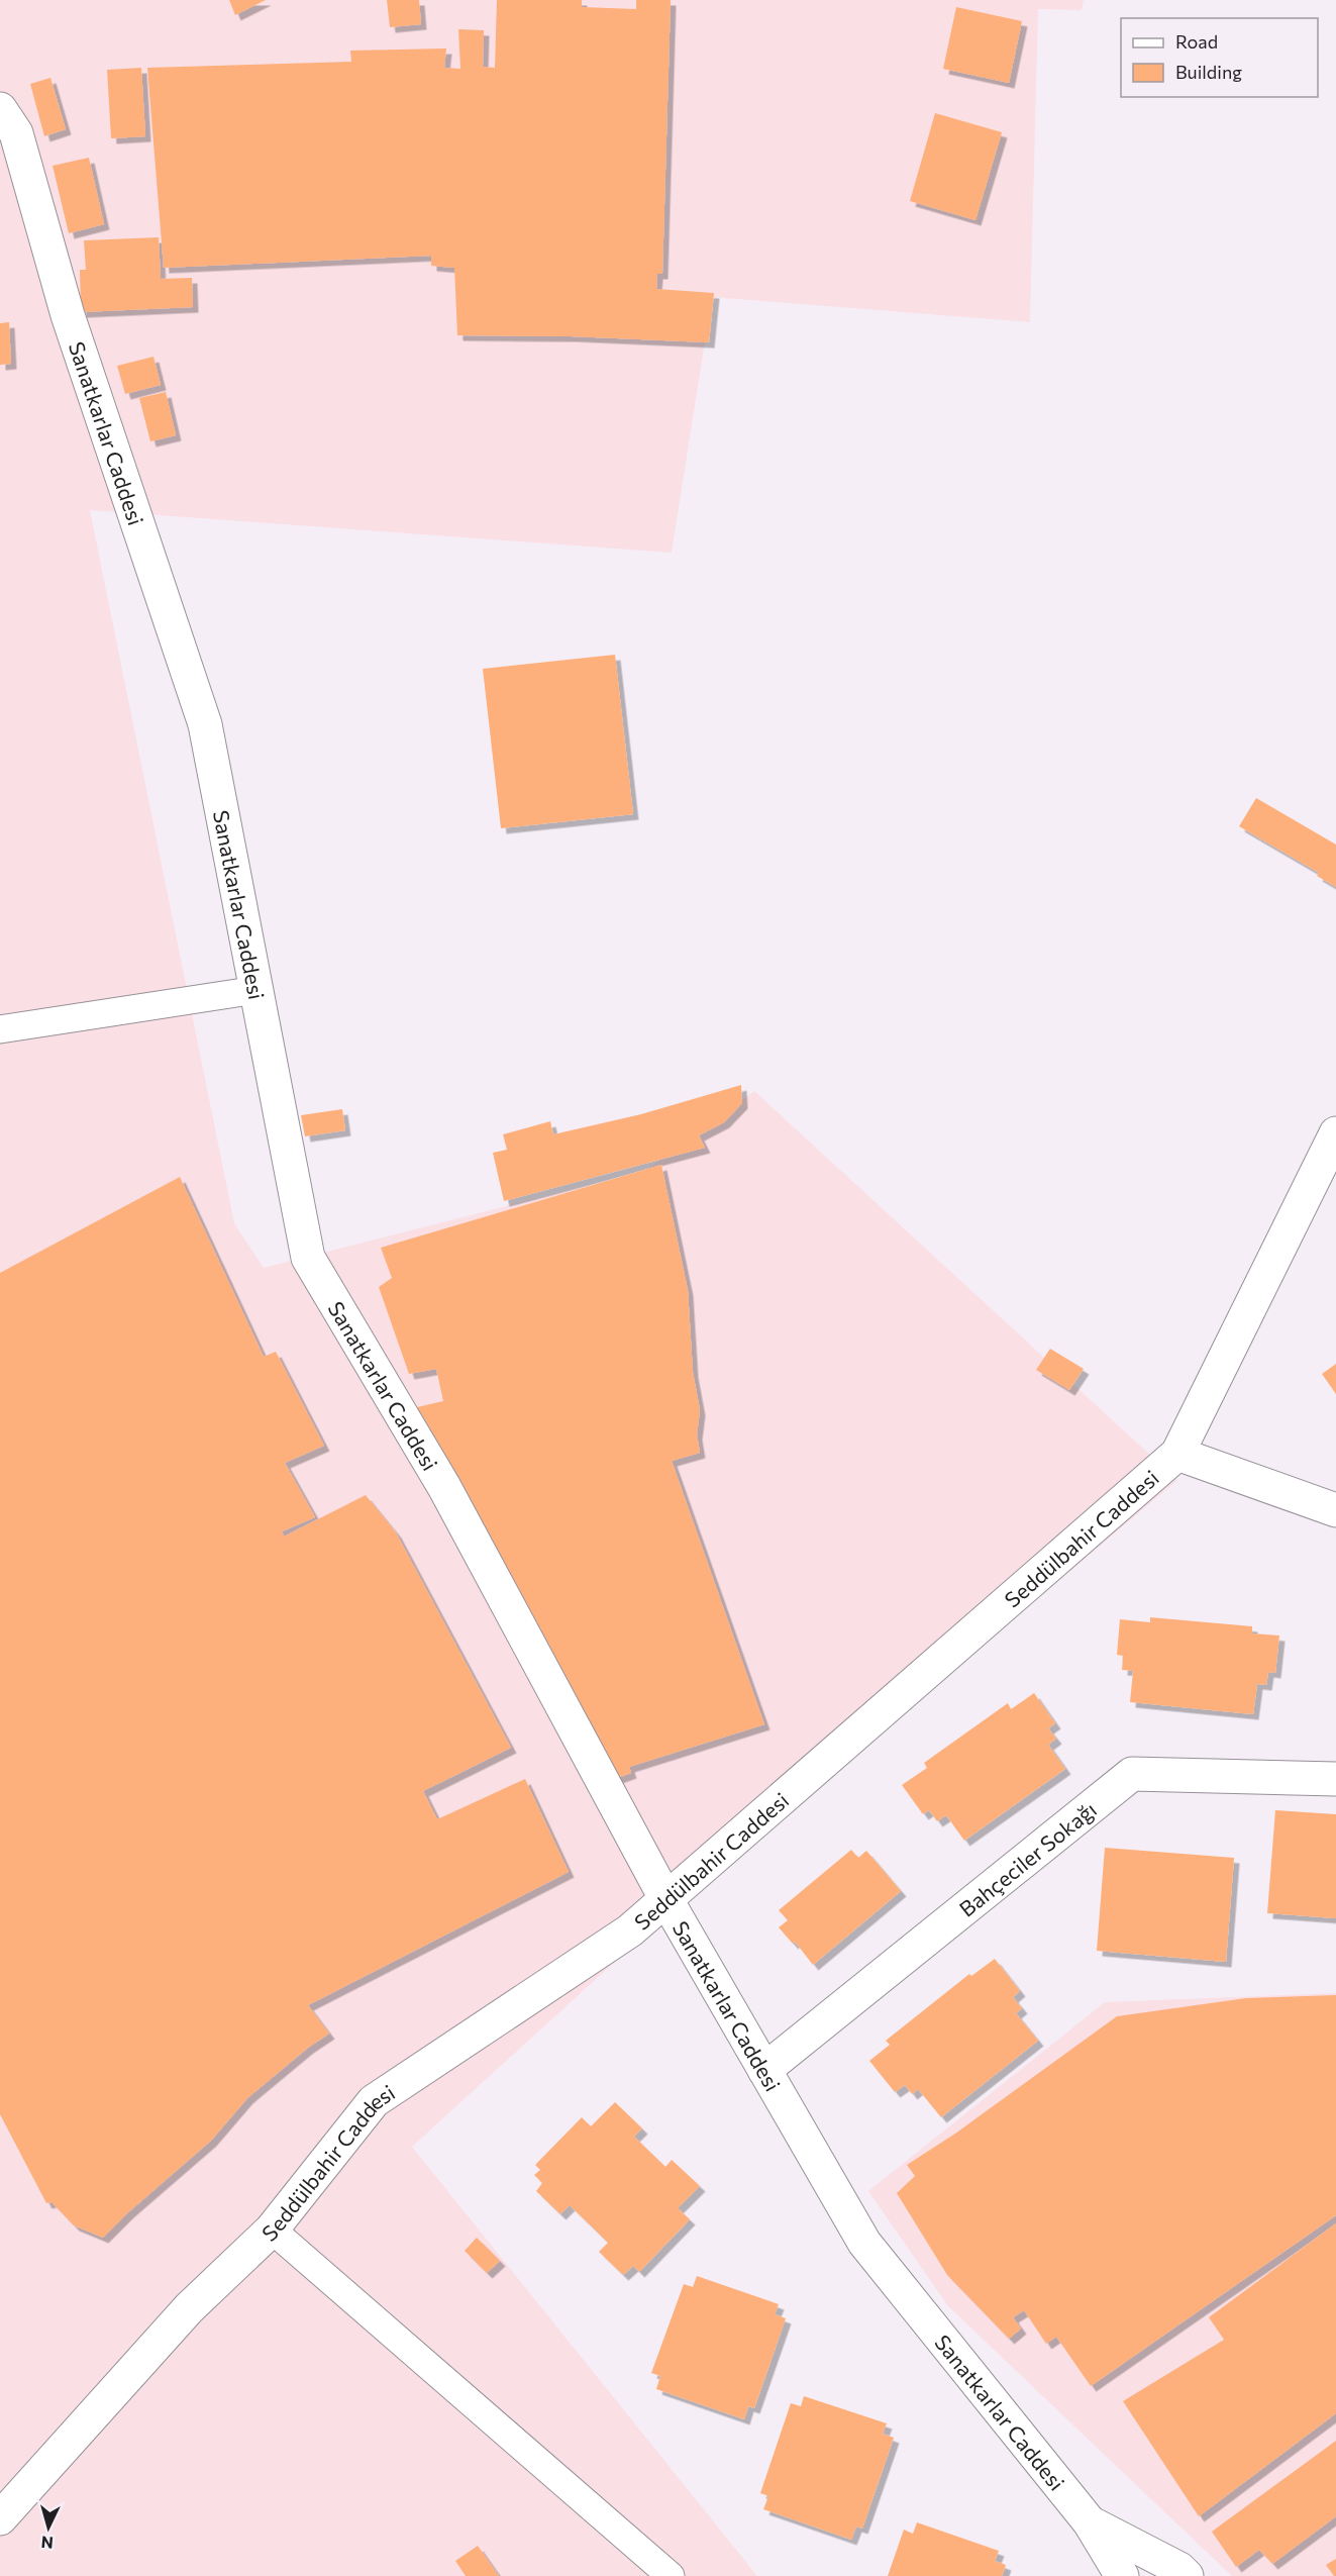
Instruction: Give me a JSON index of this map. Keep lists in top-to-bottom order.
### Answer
{
  "streets": {
    "street": ["Sanatkarlar Caddesi", "Seddülbahir Caddesi", "Bahçeciler Sokağı"]
  },
  "crossings": [
    ["Sanatkarlar Caddesi", "Seddülbahir Caddesi"],
    ["Sanatkarlar Caddesi", "Bahçeciler Sokağı"]
  ],
  "legend": ["Road", "Building"],
  "north": "bottom"
}
